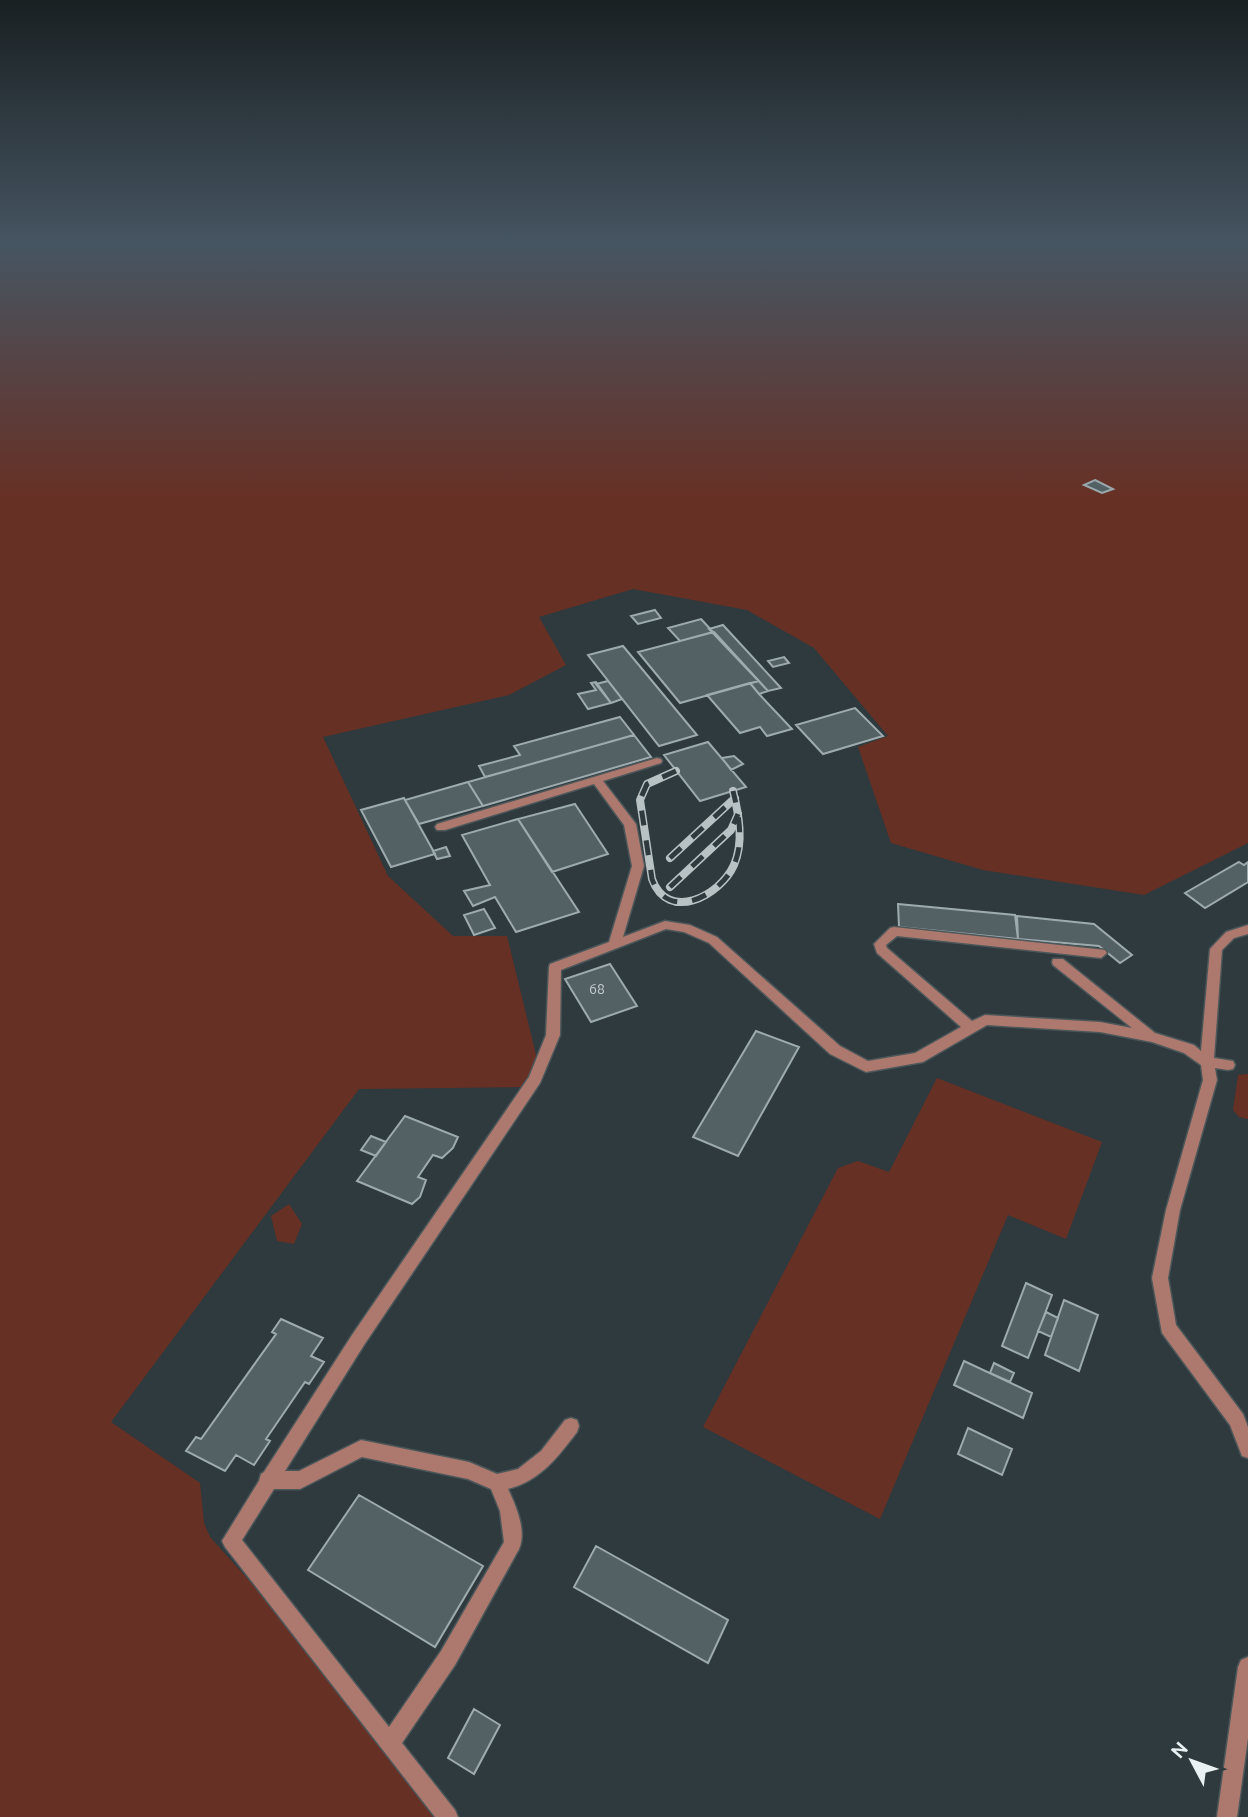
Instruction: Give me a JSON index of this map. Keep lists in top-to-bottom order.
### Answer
{
  "house_numbers": ["68"],
  "north": "top left"
}
